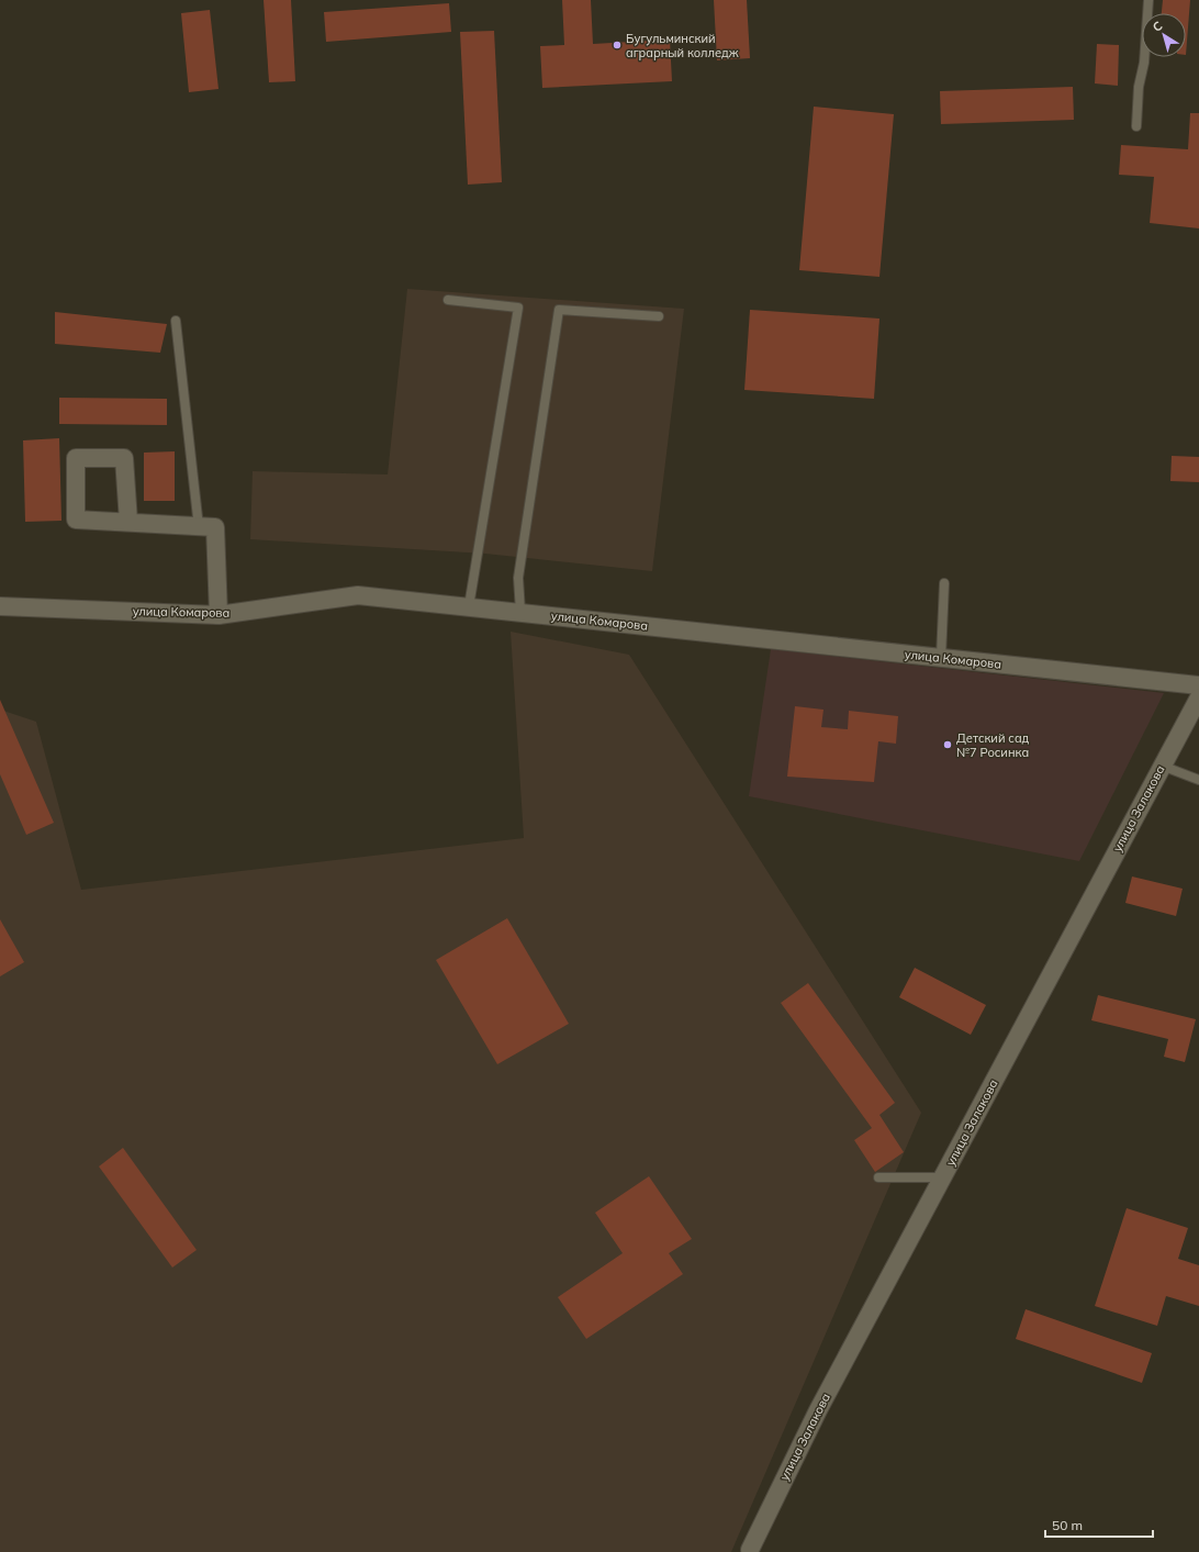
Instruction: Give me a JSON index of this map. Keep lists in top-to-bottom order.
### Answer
{
  "streets": {
    "street": ["улица Комарова", "улица Залакова"]
  },
  "places": ["Бугульминский аграрный колледж", "Детский сад №7 Росинка"],
  "scale_bar": "50 m",
  "north": "top left"
}
